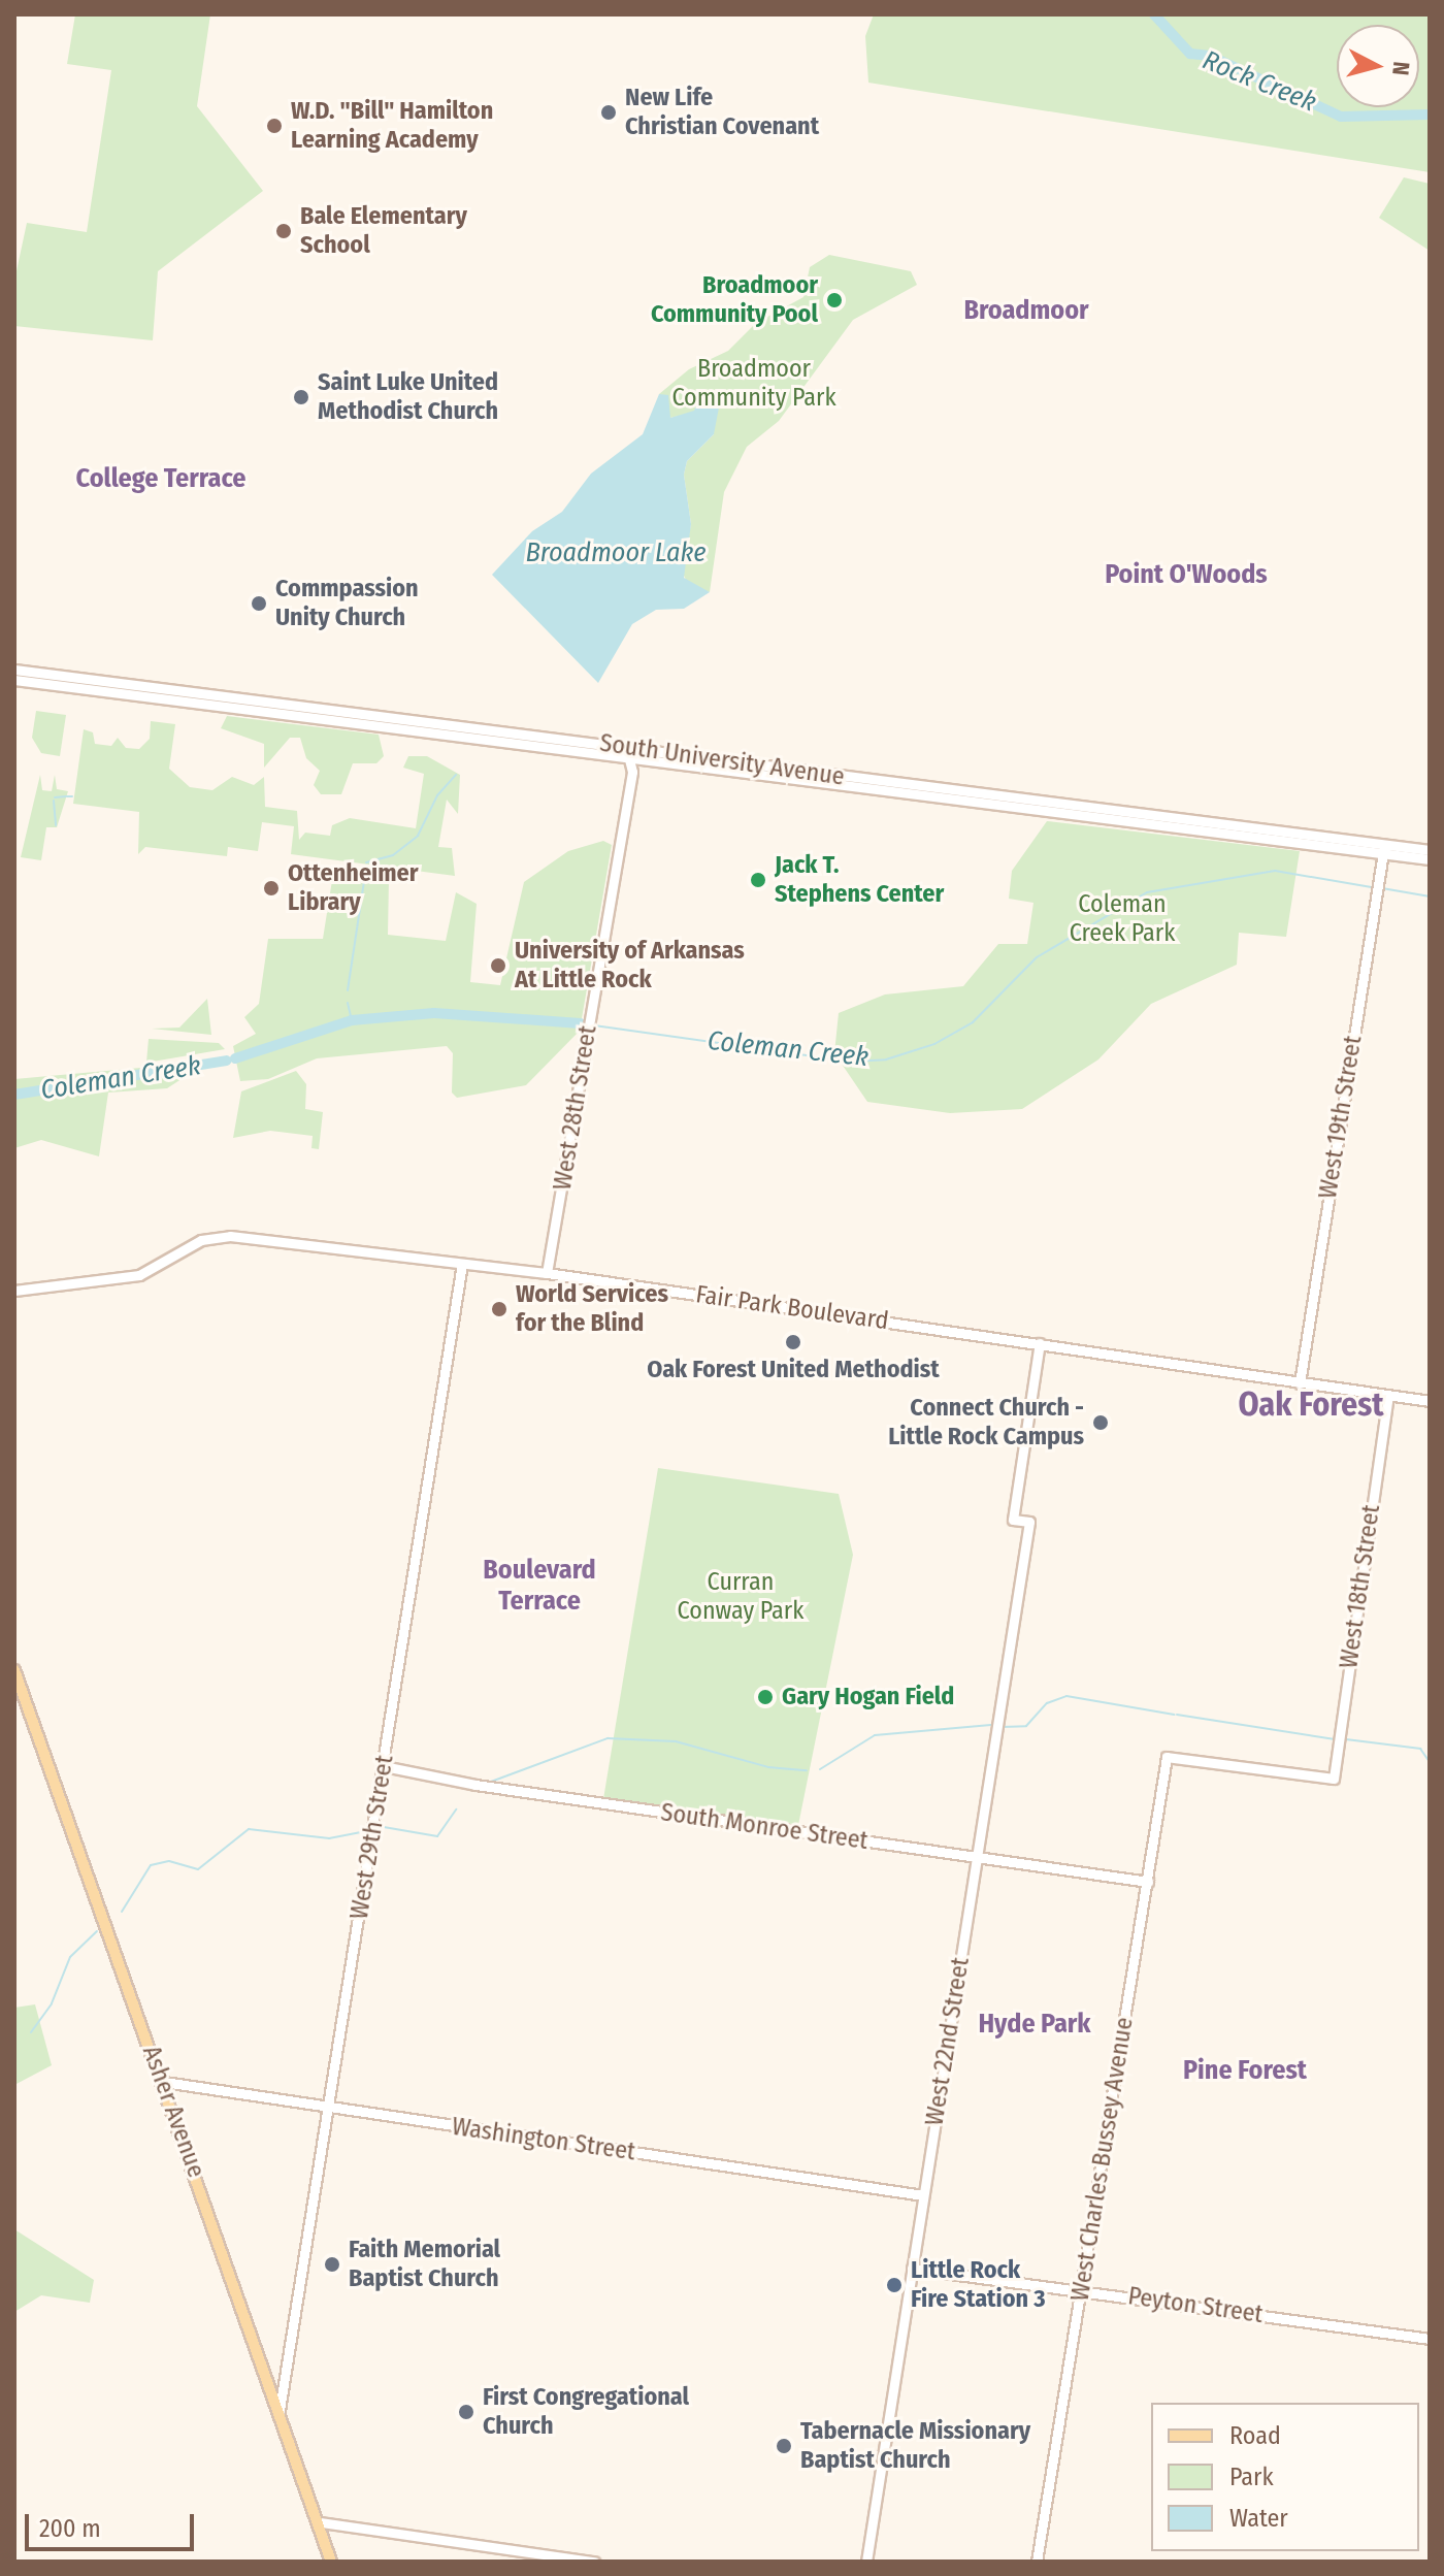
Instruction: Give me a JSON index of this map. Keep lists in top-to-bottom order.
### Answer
{
  "streets": {
    "main road": ["Asher Avenue"],
    "street": [
      "South University Avenue",
      "West 28th Street",
      "West 19th Street",
      "Fair Park Boulevard",
      "West 18th Street",
      "South Monroe Street",
      "West 29th Street",
      "West 22nd Street",
      "Washington Street",
      "West Charles Bussey Avenue",
      "Peyton Street"
    ]
  },
  "crossings": [
    ["South University Avenue", "West 28th Street"],
    ["South University Avenue", "West 19th Street"],
    ["West 28th Street", "Fair Park Boulevard"],
    ["West 19th Street", "Fair Park Boulevard"],
    ["Fair Park Boulevard", "West 18th Street"],
    ["Fair Park Boulevard", "West 29th Street"],
    ["Fair Park Boulevard", "West 22nd Street"],
    ["West 18th Street", "West Charles Bussey Avenue"],
    ["South Monroe Street", "West 29th Street"],
    ["South Monroe Street", "West 22nd Street"],
    ["South Monroe Street", "West Charles Bussey Avenue"],
    ["West 29th Street", "Asher Avenue"],
    ["West 29th Street", "Washington Street"],
    ["West 22nd Street", "Washington Street"],
    ["West 22nd Street", "Peyton Street"],
    ["Asher Avenue", "Washington Street"],
    ["West Charles Bussey Avenue", "Peyton Street"]
  ],
  "districts": [
    "Broadmoor",
    "College Terrace",
    "Point O'Woods",
    "Oak Forest",
    "Boulevard Terrace",
    "Hyde Park",
    "Pine Forest"
  ],
  "water": ["Rock Creek", "Broadmoor Lake", "Coleman Creek"],
  "parks": ["Broadmoor Community Park", "Coleman Creek Park", "Curran Conway Park"],
  "places": [
    "New Life Christian Covenant",
    "W.D. \"Bill\" Hamilton Learning Academy",
    "Bale Elementary School",
    "Broadmoor Community Pool",
    "Saint Luke United Methodist Church",
    "Commpassion Unity Church",
    "Jack T. Stephens Center",
    "Ottenheimer Library",
    "University of Arkansas At Little Rock",
    "World Services for the Blind",
    "Oak Forest United Methodist",
    "Connect Church - Little Rock Campus",
    "Gary Hogan Field",
    "Faith Memorial Baptist Church",
    "Little Rock Fire Station 3",
    "First Congregational Church",
    "Tabernacle Missionary Baptist Church"
  ],
  "legend": ["Road", "Park", "Water"],
  "scale_bar": "200 m",
  "north": "right"
}
